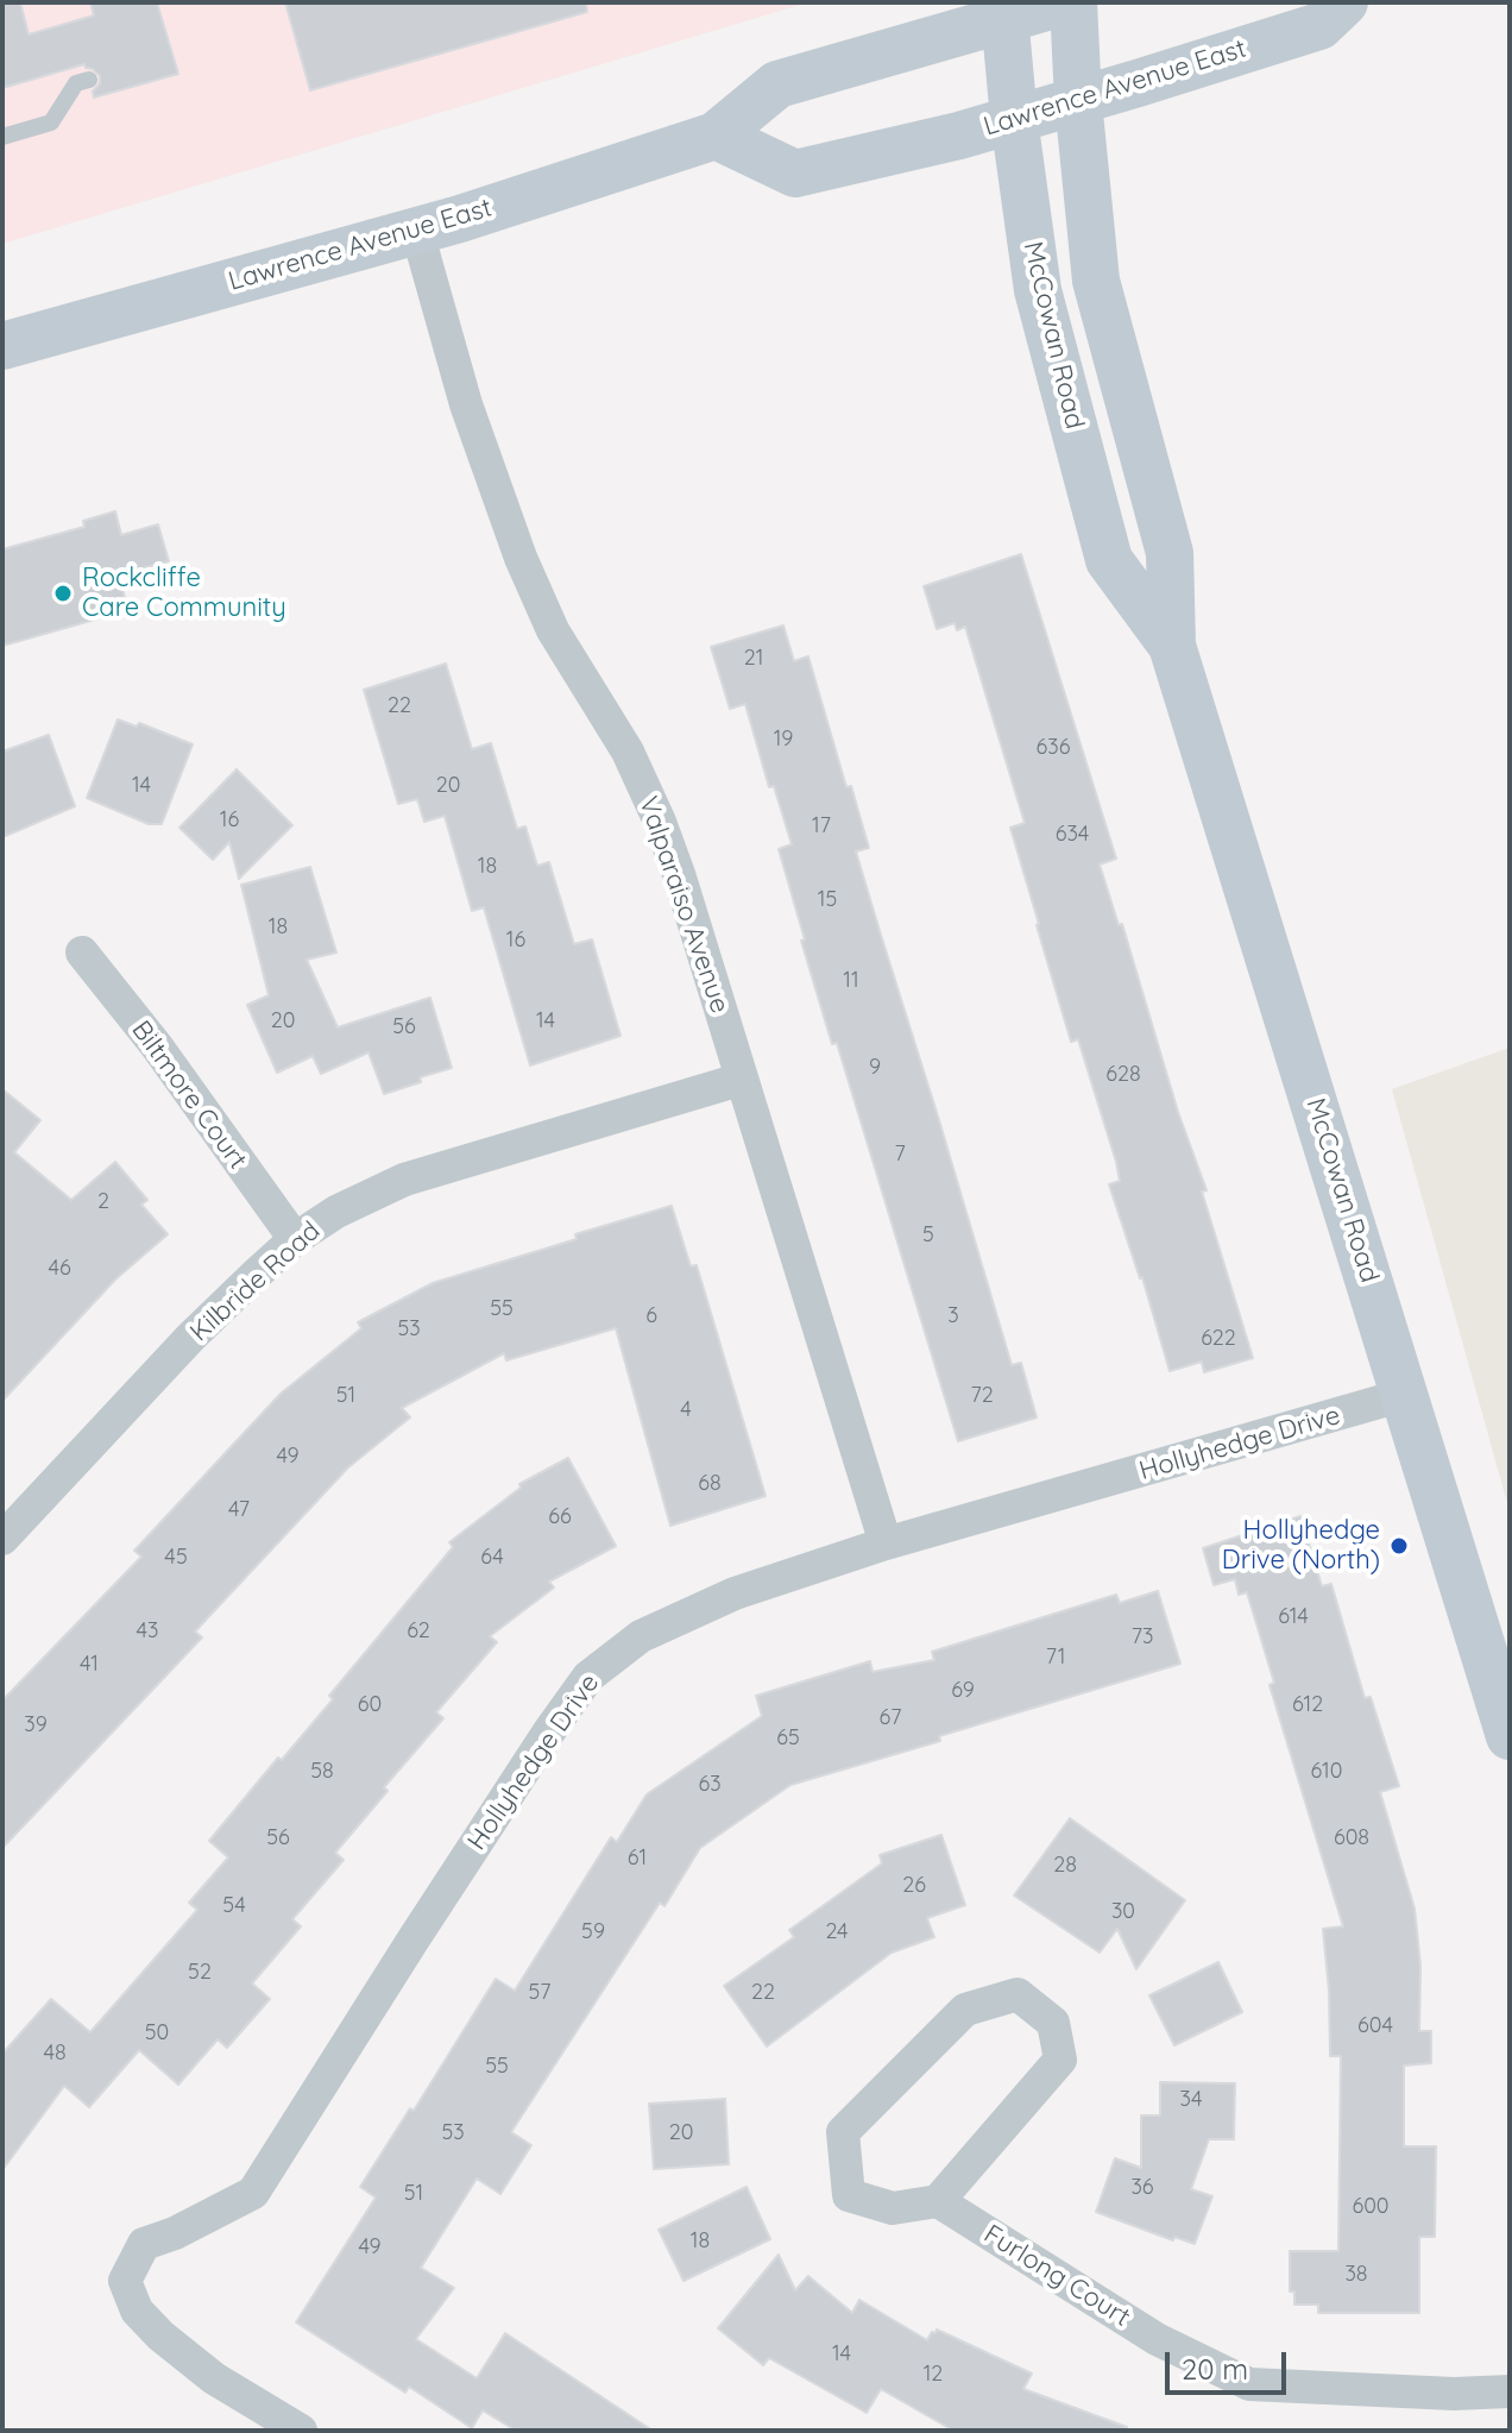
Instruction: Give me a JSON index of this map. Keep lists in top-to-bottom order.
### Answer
{
  "streets": {
    "main road": ["Lawrence Avenue East", "McCowan Road"],
    "street": [
      "Valparaiso Avenue",
      "Biltmore Court",
      "Kilbride Road",
      "Hollyhedge Drive",
      "Furlong Court"
    ]
  },
  "crossings": [
    ["Lawrence Avenue East", "McCowan Road"],
    ["Lawrence Avenue East", "Valparaiso Avenue"],
    ["McCowan Road", "Hollyhedge Drive"],
    ["Valparaiso Avenue", "Kilbride Road"],
    ["Valparaiso Avenue", "Hollyhedge Drive"],
    ["Biltmore Court", "Kilbride Road"]
  ],
  "places": ["Rockcliffe Care Community", "Hollyhedge Drive (North)"],
  "house_numbers": [
    "21",
    "22",
    "19",
    "636",
    "14",
    "20",
    "16",
    "17",
    "634",
    "18",
    "15",
    "18",
    "16",
    "11",
    "20",
    "14",
    "56",
    "9",
    "628",
    "7",
    "2",
    "5",
    "46",
    "55",
    "6",
    "3",
    "53",
    "622",
    "51",
    "72",
    "4",
    "49",
    "68",
    "47",
    "66",
    "45",
    "64",
    "614",
    "43",
    "62",
    "73",
    "71",
    "41",
    "69",
    "60",
    "612",
    "67",
    "39",
    "65",
    "58",
    "610",
    "63",
    "56",
    "608",
    "61",
    "28",
    "26",
    "54",
    "30",
    "59",
    "24",
    "52",
    "57",
    "22",
    "604",
    "50",
    "48",
    "55",
    "34",
    "53",
    "20",
    "36",
    "51",
    "600",
    "18",
    "49",
    "38",
    "14",
    "12"
  ],
  "scale_bar": "20 m"
}
